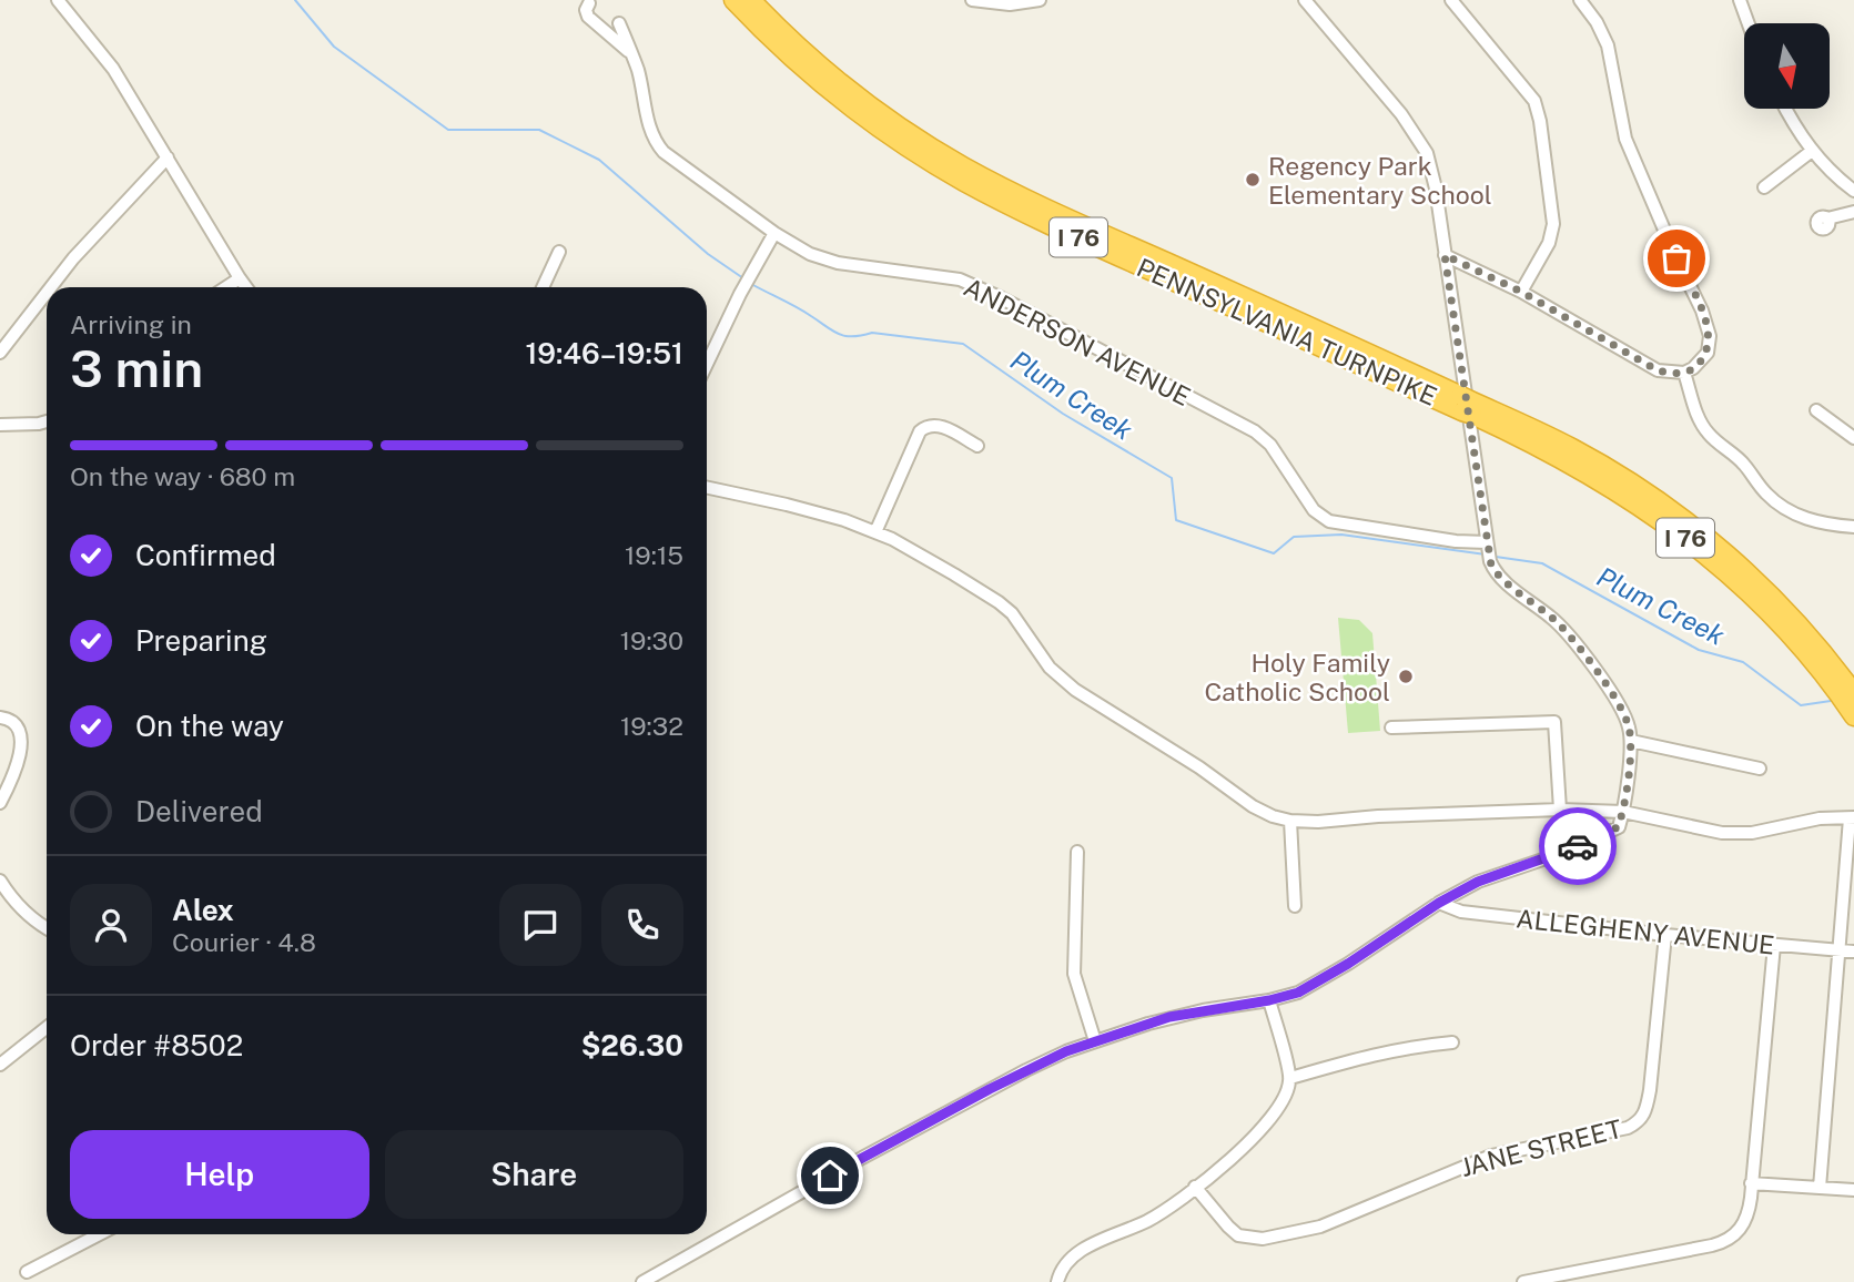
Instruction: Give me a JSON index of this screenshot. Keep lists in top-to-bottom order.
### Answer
{
  "streets": {
    "highway": ["I 76", "PENNSYLVANIA TURNPIKE"],
    "street": ["ANDERSON AVENUE", "ALLEGHENY AVENUE", "JANE STREET"]
  },
  "crossings": [
    ["ALLEGHENY AVENUE", "JANE STREET"]
  ],
  "water": ["Plum Creek"],
  "places": ["Regency Park Elementary School", "Holy Family Catholic School"],
  "north": "bottom",
  "page": {
    "heading": ["3 min", "Arriving in", "19:46–19:51"],
    "panel": [
      "Alex",
      "Courier · 4.8",
      "Order #8502",
      "$26.30"
    ],
    "bar": "On the way · 680 m",
    "list": [
      ["Confirmed", "19:15"],
      ["Preparing", "19:30"],
      ["On the way", "19:32"],
      "Delivered"
    ],
    "buttons": ["Help", "Share"]
  }
}
